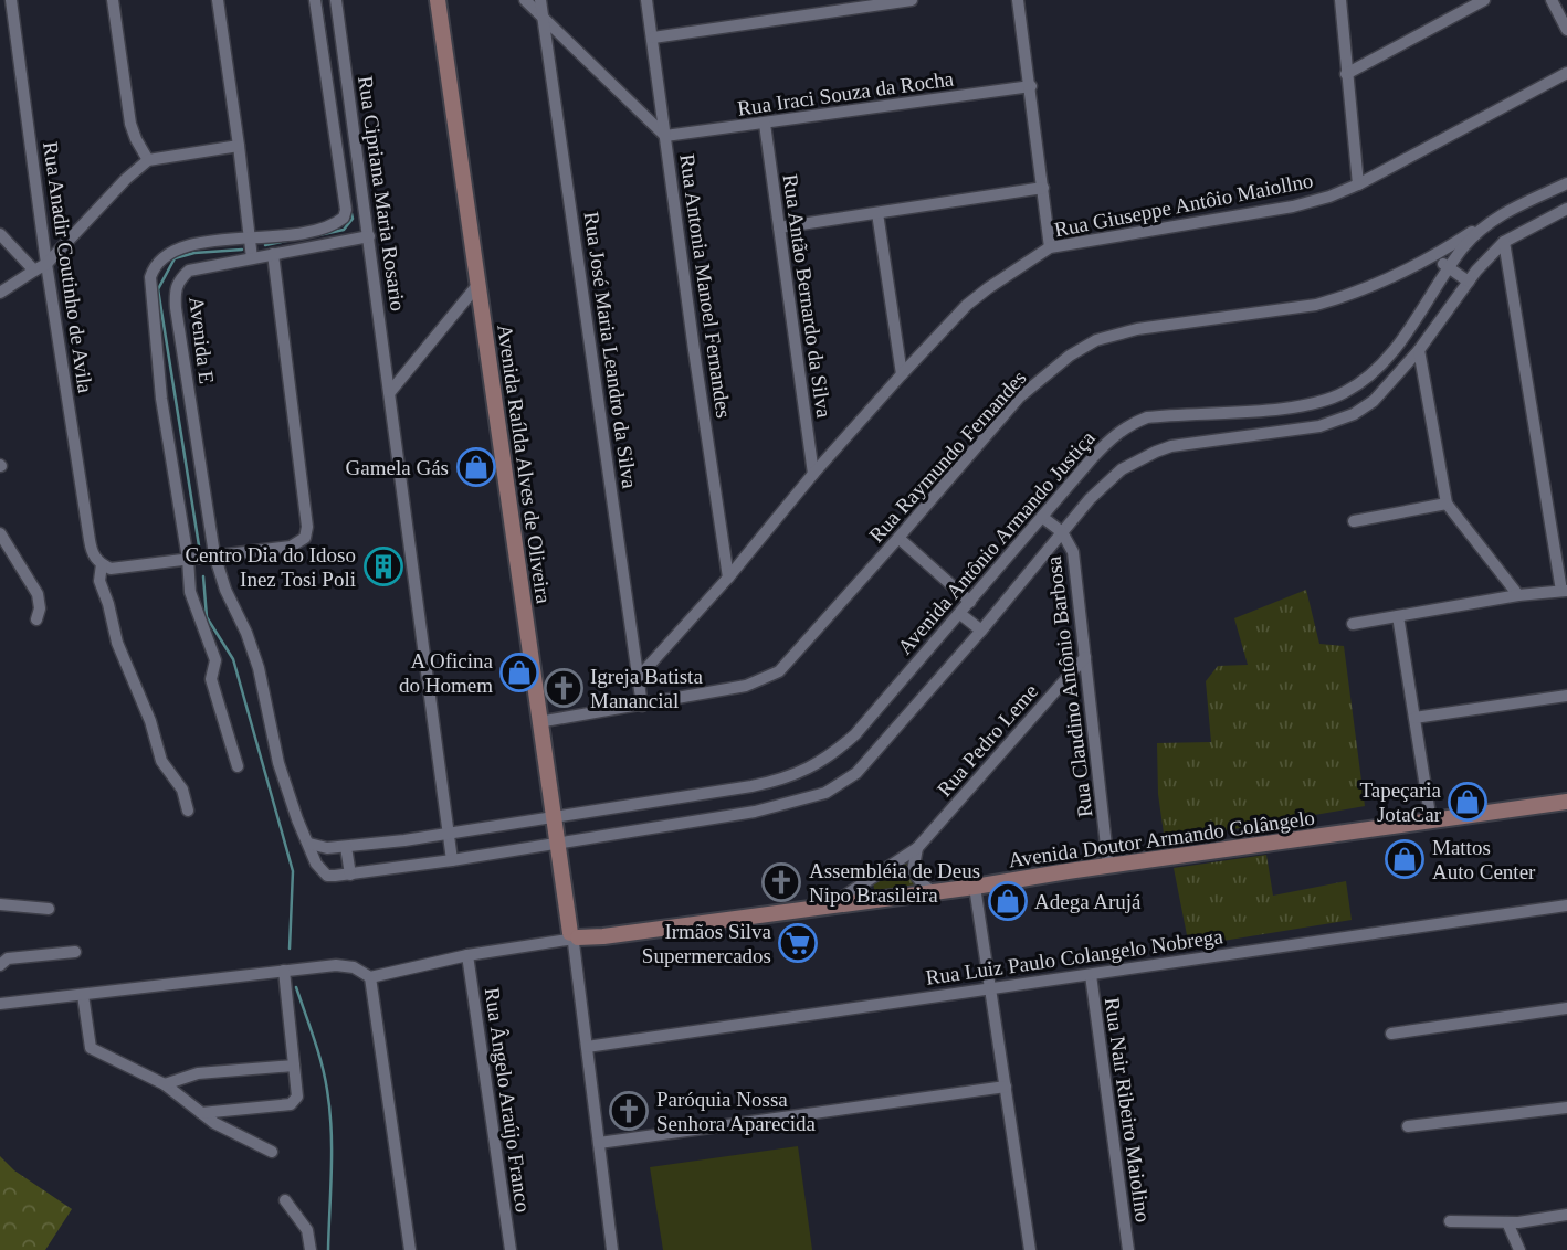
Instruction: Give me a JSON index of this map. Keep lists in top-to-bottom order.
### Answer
{
  "streets": {
    "street": [
      "Rua Iraci Souza da Rocha",
      "Rua Cipriana Maria Rosario",
      "Rua Giuseppe Antôio Maiollno",
      "Rua Anadir Coutinho de Avila",
      "Rua Antonia Manoel Fernandes",
      "Rua Antão Bernardo da Silva",
      "Avenida E",
      "Rua José Maria Leandro da Silva",
      "Rua Raymundo Fernandes",
      "Avenida Raílda Alves de Oliveira",
      "Avenida Antônio Armando Justiça",
      "Rua Claudino Antônio Barbosa",
      "Rua Pedro Leme",
      "Avenida Doutor Armando Colângelo",
      "Rua Luiz Paulo Colangelo Nobrega",
      "Rua Ângelo Araújo Franco",
      "Rua Nair Ribeiro Maiolino"
    ]
  },
  "crossings": [
    ["Rua Iraci Souza da Rocha", "Rua Antonia Manoel Fernandes"],
    ["Rua Iraci Souza da Rocha", "Rua Antão Bernardo da Silva"],
    ["Rua Cipriana Maria Rosario", "Avenida E"],
    ["Rua Cipriana Maria Rosario", "Avenida Antônio Armando Justiça"],
    ["Rua Giuseppe Antôio Maiollno", "Rua Antonia Manoel Fernandes"],
    ["Rua Giuseppe Antôio Maiollno", "Rua Antão Bernardo da Silva"],
    ["Rua Giuseppe Antôio Maiollno", "Rua José Maria Leandro da Silva"],
    ["Avenida E", "Avenida Antônio Armando Justiça"],
    ["Rua José Maria Leandro da Silva", "Rua Raymundo Fernandes"],
    ["Rua Raymundo Fernandes", "Avenida Raílda Alves de Oliveira"],
    ["Rua Raymundo Fernandes", "Avenida Antônio Armando Justiça"],
    ["Avenida Raílda Alves de Oliveira", "Avenida Antônio Armando Justiça"],
    ["Avenida Raílda Alves de Oliveira", "Avenida Doutor Armando Colângelo"],
    ["Avenida Raílda Alves de Oliveira", "Rua Luiz Paulo Colangelo Nobrega"],
    ["Avenida Antônio Armando Justiça", "Rua Claudino Antônio Barbosa"],
    ["Rua Claudino Antônio Barbosa", "Rua Pedro Leme"],
    ["Rua Claudino Antônio Barbosa", "Avenida Doutor Armando Colângelo"],
    ["Rua Pedro Leme", "Avenida Doutor Armando Colângelo"],
    ["Avenida Doutor Armando Colângelo", "Rua Ângelo Araújo Franco"],
    ["Rua Luiz Paulo Colangelo Nobrega", "Rua Nair Ribeiro Maiolino"]
  ],
  "places": {
    "shop": [
      "Gamela Gás",
      "A Oficina do Homem",
      "Tapeçaria JotaCar",
      "Mattos Auto Center",
      "Adega Arujá"
    ],
    "building": ["Centro Dia do Idoso Inez Tosi Poli"],
    "church": ["Igreja Batista Manancial", "Assembléia de Deus Nipo Brasileira", "Paróquia Nossa Senhora Aparecida"],
    "supermarket": ["Irmãos Silva Supermercados"]
  }
}
